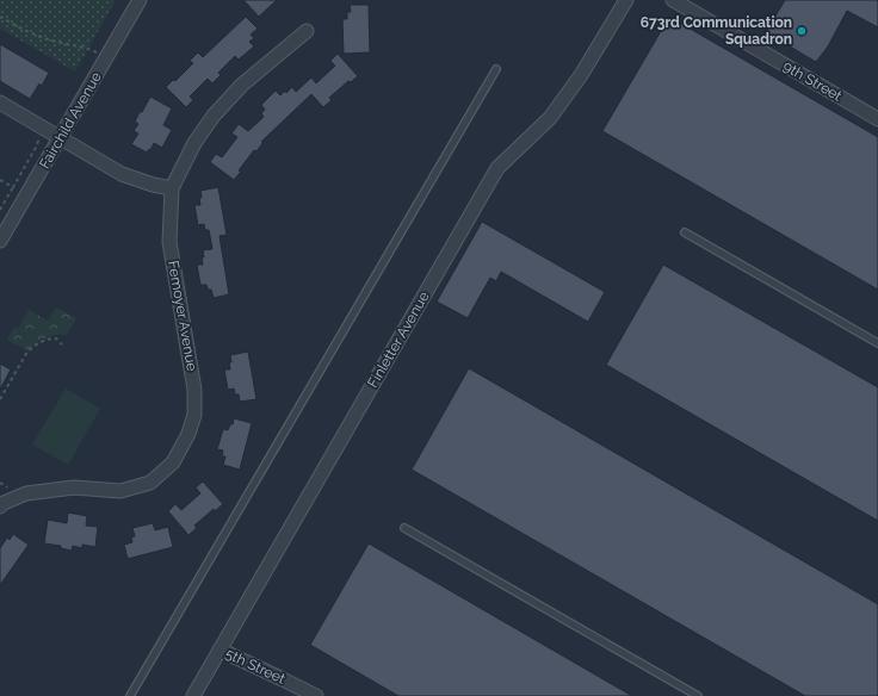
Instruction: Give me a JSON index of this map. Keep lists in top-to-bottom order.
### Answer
{
  "streets": {
    "street": [
      "9th Street",
      "Fairchild Avenue",
      "Femoyer Avenue",
      "Finletter Avenue",
      "5th Street"
    ]
  },
  "crossings": [
    ["Finletter Avenue", "5th Street"]
  ],
  "places": ["673rd Communication Squadron"]
}
